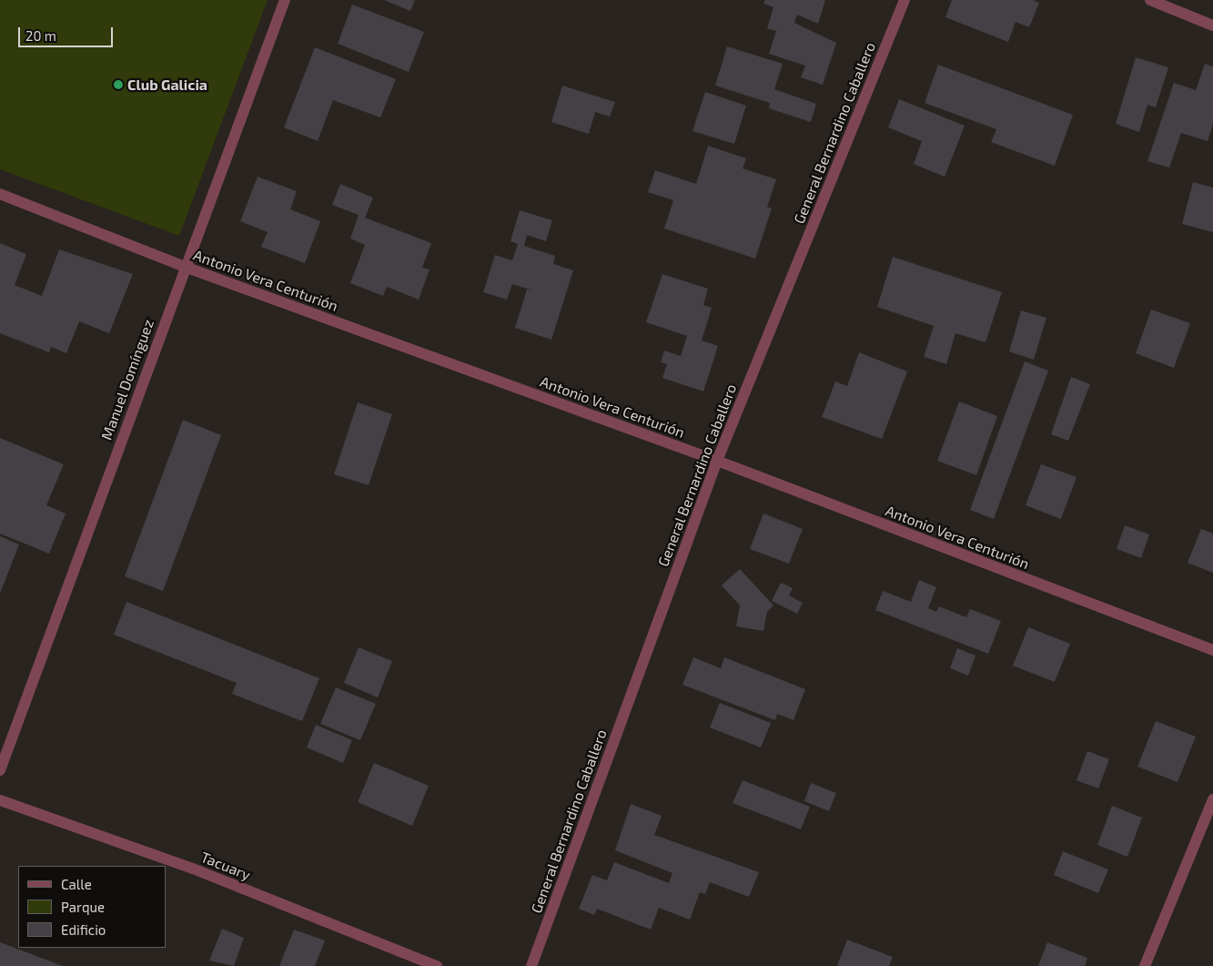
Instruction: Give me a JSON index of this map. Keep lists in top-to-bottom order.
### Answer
{
  "streets": {
    "street": [
      "General Bernardino Caballero",
      "Antonio Vera Centurión",
      "Manuel Domínguez",
      "Tacuary"
    ]
  },
  "crossings": [
    ["General Bernardino Caballero", "Antonio Vera Centurión"],
    ["Antonio Vera Centurión", "Manuel Domínguez"]
  ],
  "places": ["Club Galicia"],
  "legend": ["Calle", "Parque", "Edificio"],
  "scale_bar": "20 m"
}
